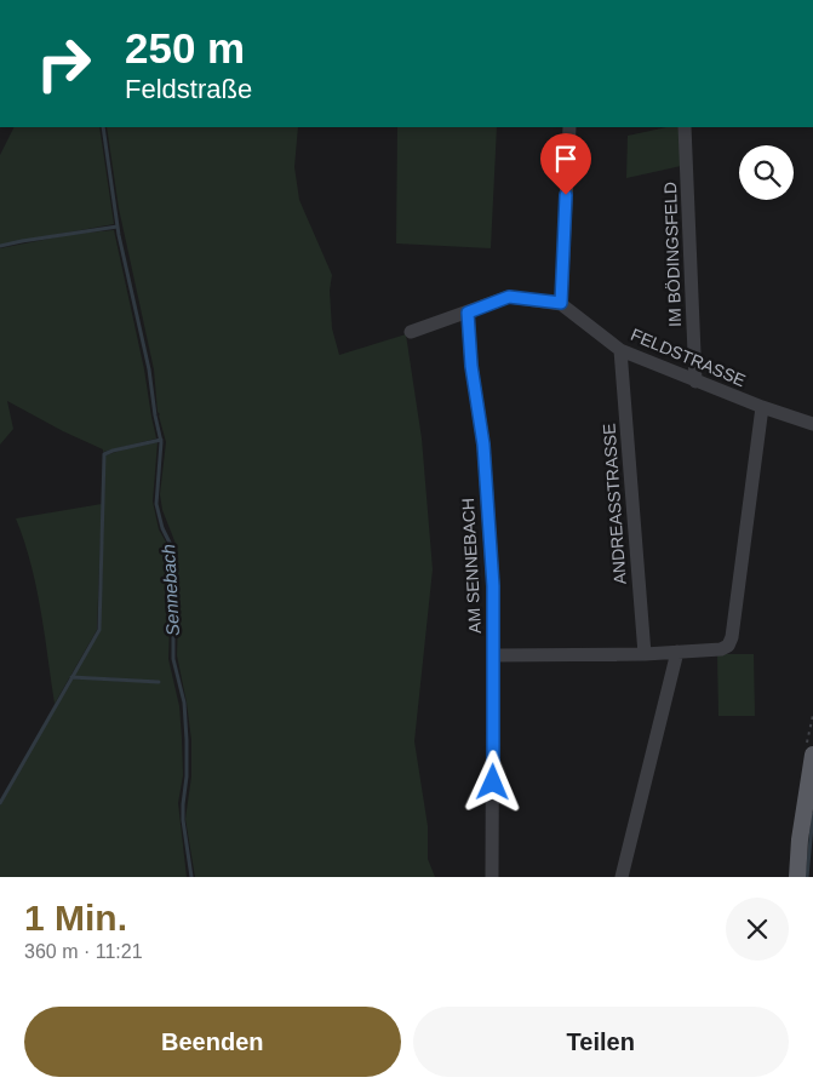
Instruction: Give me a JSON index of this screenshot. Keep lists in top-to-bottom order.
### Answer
{
  "streets": {
    "street": [
      "IM BÖDINGSFELD",
      "FELDSTRASSE",
      "ANDREASSTRASSE",
      "AM SENNEBACH"
    ]
  },
  "crossings": [
    ["IM BÖDINGSFELD", "FELDSTRASSE"],
    ["FELDSTRASSE", "ANDREASSTRASSE"]
  ],
  "water": ["Sennebach"],
  "page": {
    "turn": ["250 m", "Feldstraße"],
    "heading": ["1 Min.", "360 m · 11:21"],
    "buttons": ["Beenden", "Teilen"]
  }
}
